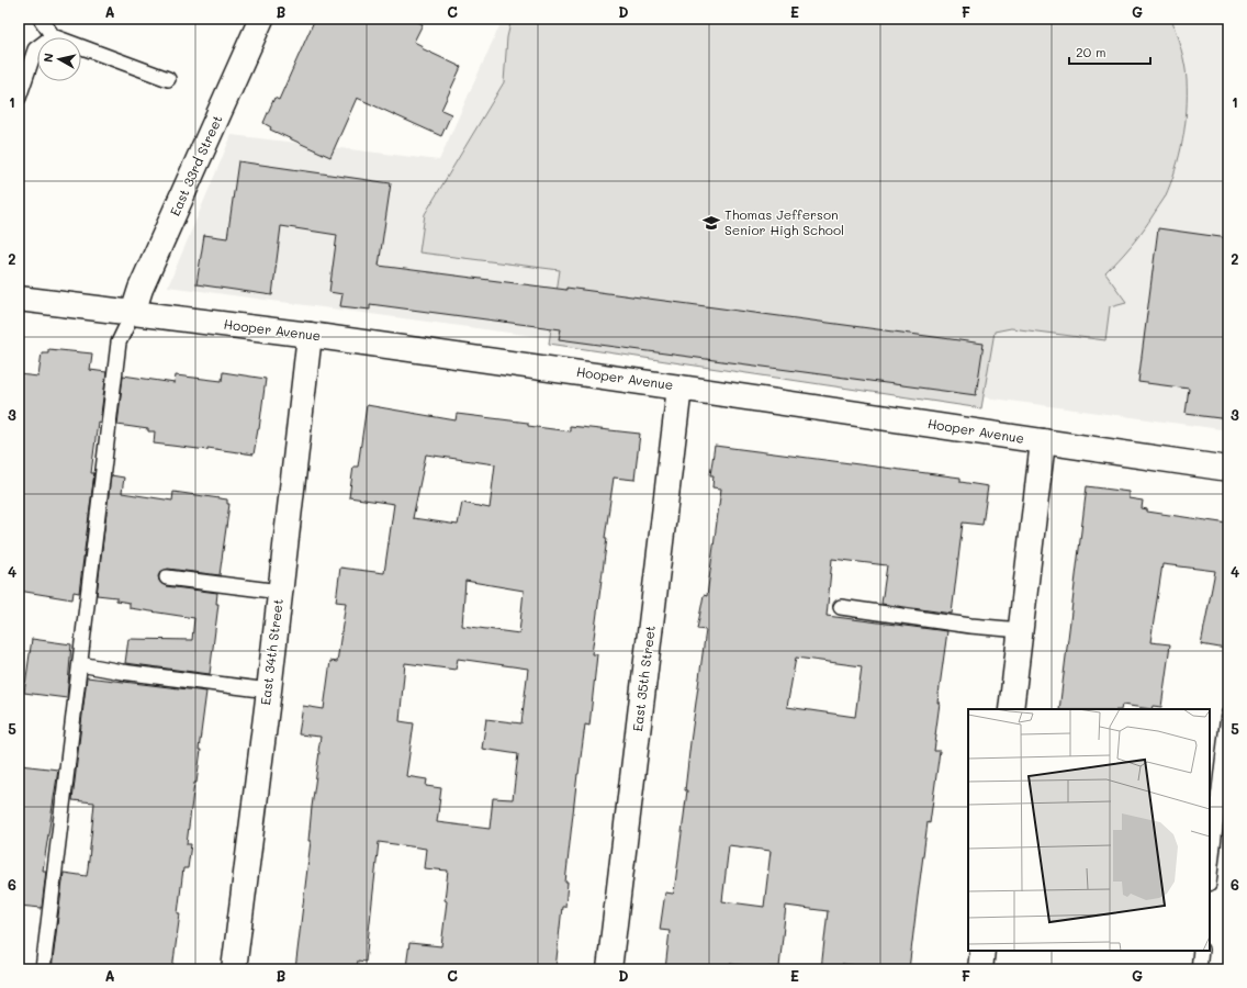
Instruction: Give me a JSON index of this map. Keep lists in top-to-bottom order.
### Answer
{
  "streets": {
    "street": [
      "East 33rd Street",
      "Hooper Avenue",
      "East 34th Street",
      "East 35th Street"
    ]
  },
  "crossings": [
    ["East 33rd Street", "Hooper Avenue"],
    ["Hooper Avenue", "East 34th Street"],
    ["Hooper Avenue", "East 35th Street"]
  ],
  "places": {
    "school or university": ["Thomas Jefferson Senior High School"]
  },
  "scale_bar": "20 m",
  "north": "left",
  "grid": {
    "columns": [
      "A",
      "B",
      "C",
      "D",
      "E",
      "F",
      "G"
    ],
    "rows": [
      "1",
      "2",
      "3",
      "4",
      "5",
      "6"
    ]
  }
}
